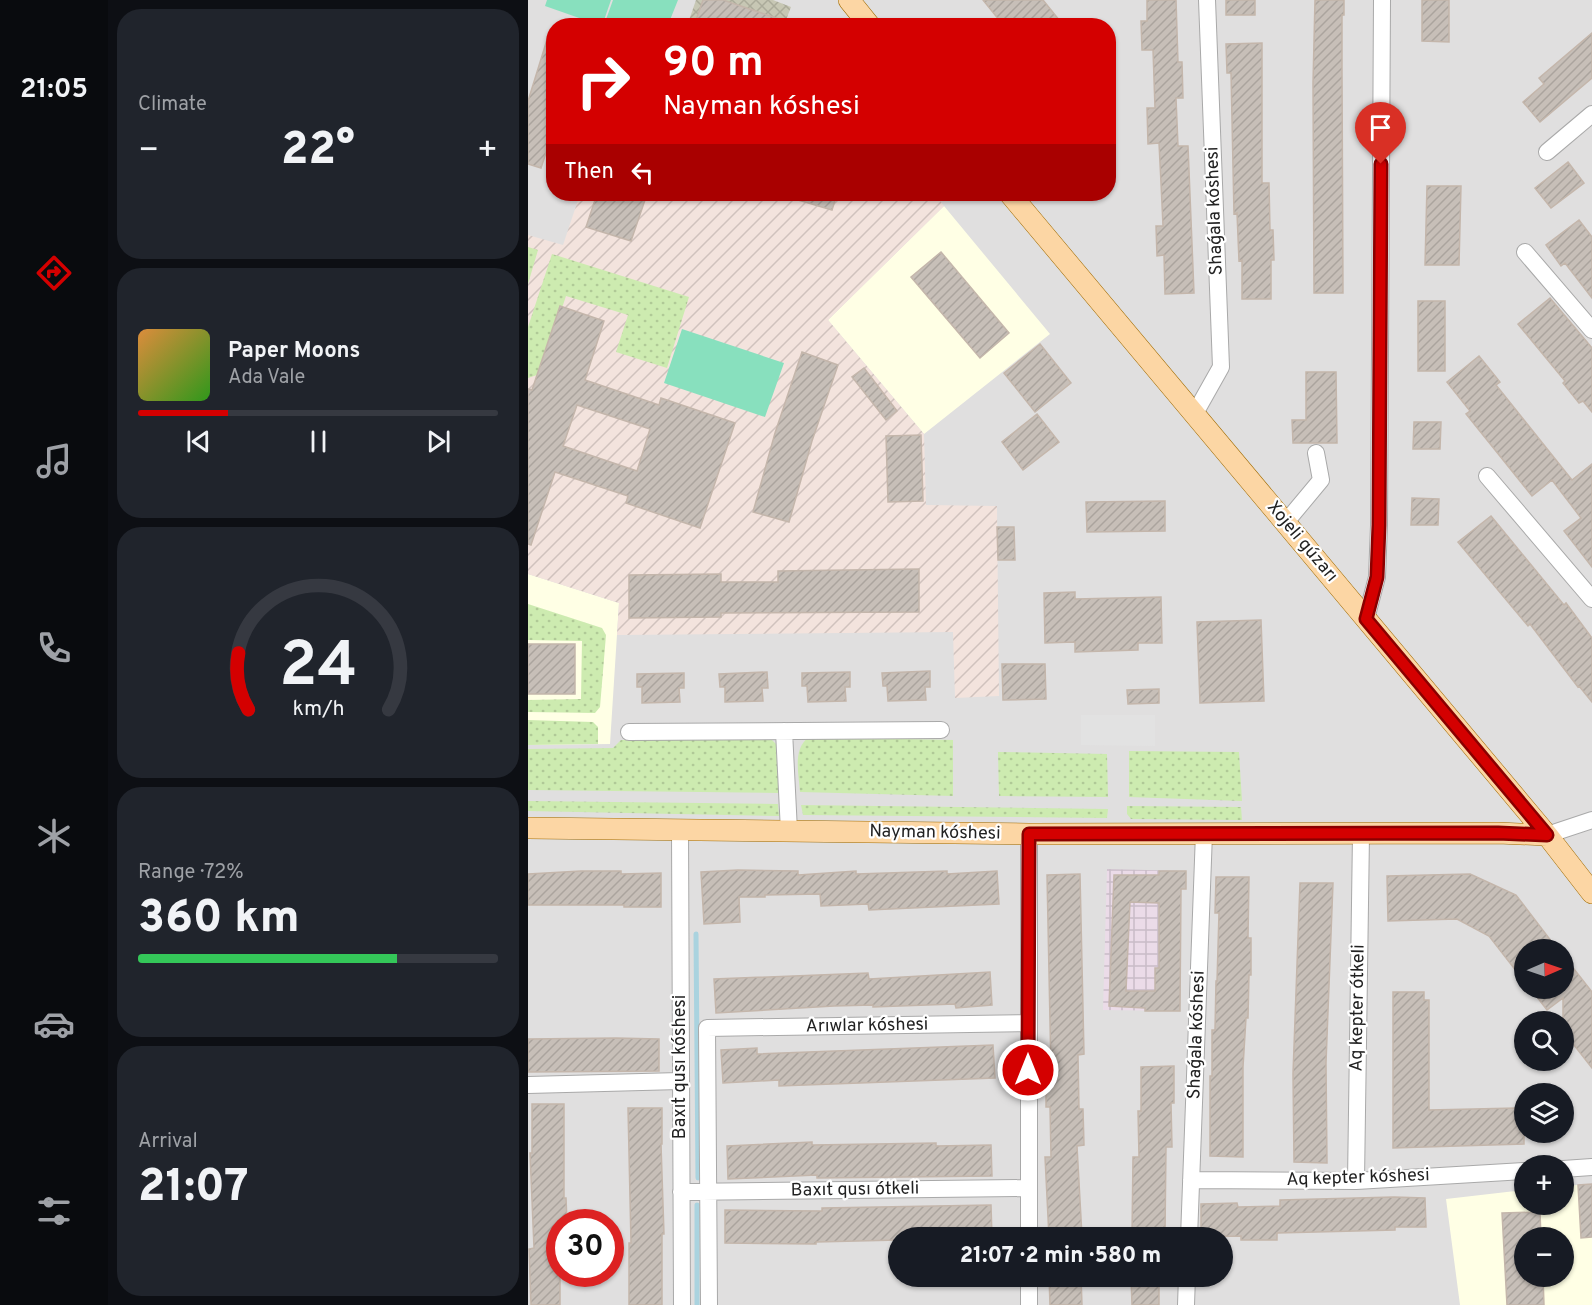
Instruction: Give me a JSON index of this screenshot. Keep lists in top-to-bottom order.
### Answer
{
  "streets": {
    "main road": ["Xojeli gúzarı", "Nayman kóshesi"],
    "street": [
      "Shaǵala kóshesi",
      "Aq kepter ótkeli",
      "Arıwlar kóshesi",
      "Baxıt qusı kóshesi",
      "Aq kepter kóshesi",
      "Baxıt qusı ótkeli"
    ]
  },
  "crossings": [
    ["Shaǵala kóshesi", "Xojeli gúzarı"],
    ["Shaǵala kóshesi", "Nayman kóshesi"],
    ["Shaǵala kóshesi", "Aq kepter kóshesi"],
    ["Xojeli gúzarı", "Nayman kóshesi"],
    ["Nayman kóshesi", "Aq kepter ótkeli"],
    ["Nayman kóshesi", "Baxıt qusı kóshesi"],
    ["Aq kepter ótkeli", "Aq kepter kóshesi"],
    ["Arıwlar kóshesi", "Baxıt qusı kóshesi"],
    ["Baxıt qusı kóshesi", "Baxıt qusı ótkeli"]
  ],
  "north": "right",
  "page": {
    "tabs": "21:05",
    "tile": [
      "Climate",
      ["Range · 72%", "360 km"],
      ["Arrival", "21:07"]
    ],
    "turn": ["90 m", "Nayman kóshesi"],
    "heat": ["−", "22°", "+"],
    "then": "Then",
    "song": ["Paper Moons", "Ada Vale"],
    "map_buttons": ["+", "−"],
    "limit": "30",
    "trip": "21:07 · 2 min · 580 m",
    "gauge": ["24", "km/h"]
  }
}
